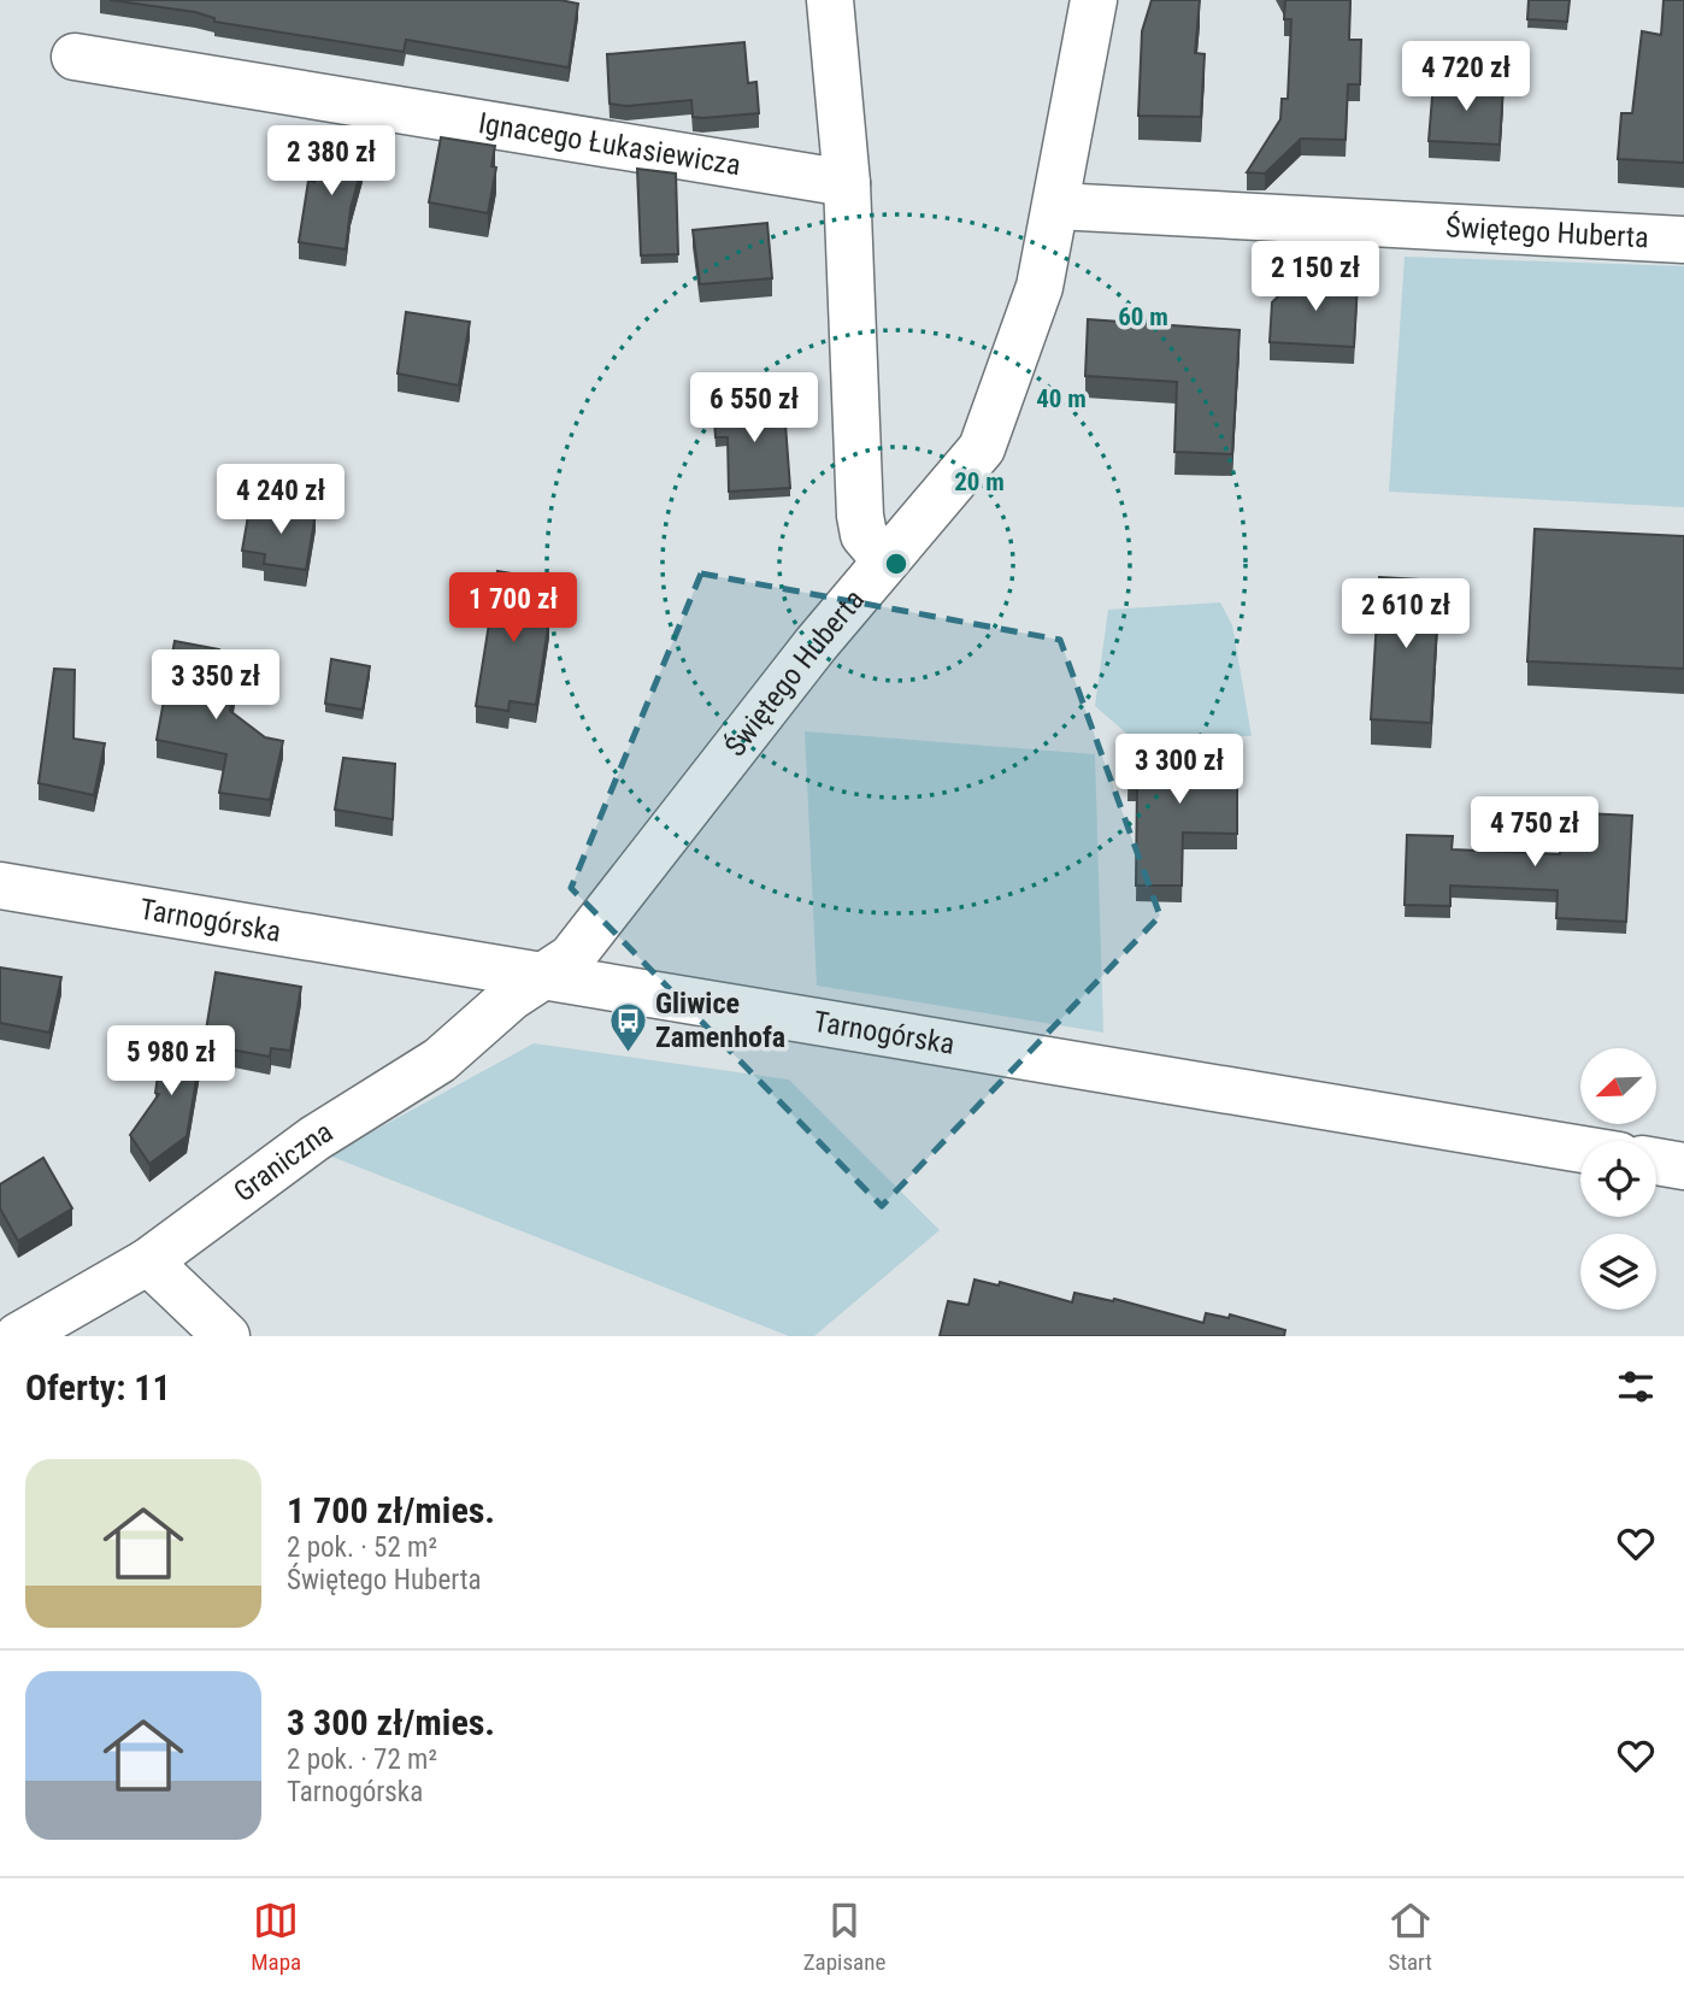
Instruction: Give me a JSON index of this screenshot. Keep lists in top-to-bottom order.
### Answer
{
  "streets": {
    "street": [
      "Ignacego Łukasiewicza",
      "Świętego Huberta",
      "Tarnogórska",
      "Graniczna"
    ]
  },
  "crossings": [
    ["Świętego Huberta", "Tarnogórska"],
    ["Świętego Huberta", "Graniczna"],
    ["Tarnogórska", "Graniczna"]
  ],
  "places": {
    "bus stop": ["Gliwice Zamenhofa"]
  },
  "north": "bottom left",
  "page": {
    "price": [
      "4 720 zł",
      "2 380 zł",
      "2 150 zł",
      "6 550 zł",
      "4 240 zł",
      "1 700 zł",
      "2 610 zł",
      "3 350 zł",
      "3 300 zł",
      "4 750 zł",
      "5 980 zł"
    ],
    "heading": "Oferty: 11",
    "list": [
      {
        "name": "1 700 zł/mies.",
        "note": "2 pok. · 52 m² · Świętego Huberta"
      },
      {
        "name": "3 300 zł/mies.",
        "note": "2 pok. · 72 m² · Tarnogórska"
      }
    ],
    "tabs": ["Mapa", "Zapisane", "Start"]
  },
  "rings": ["60 m", "40 m", "20 m"]
}
